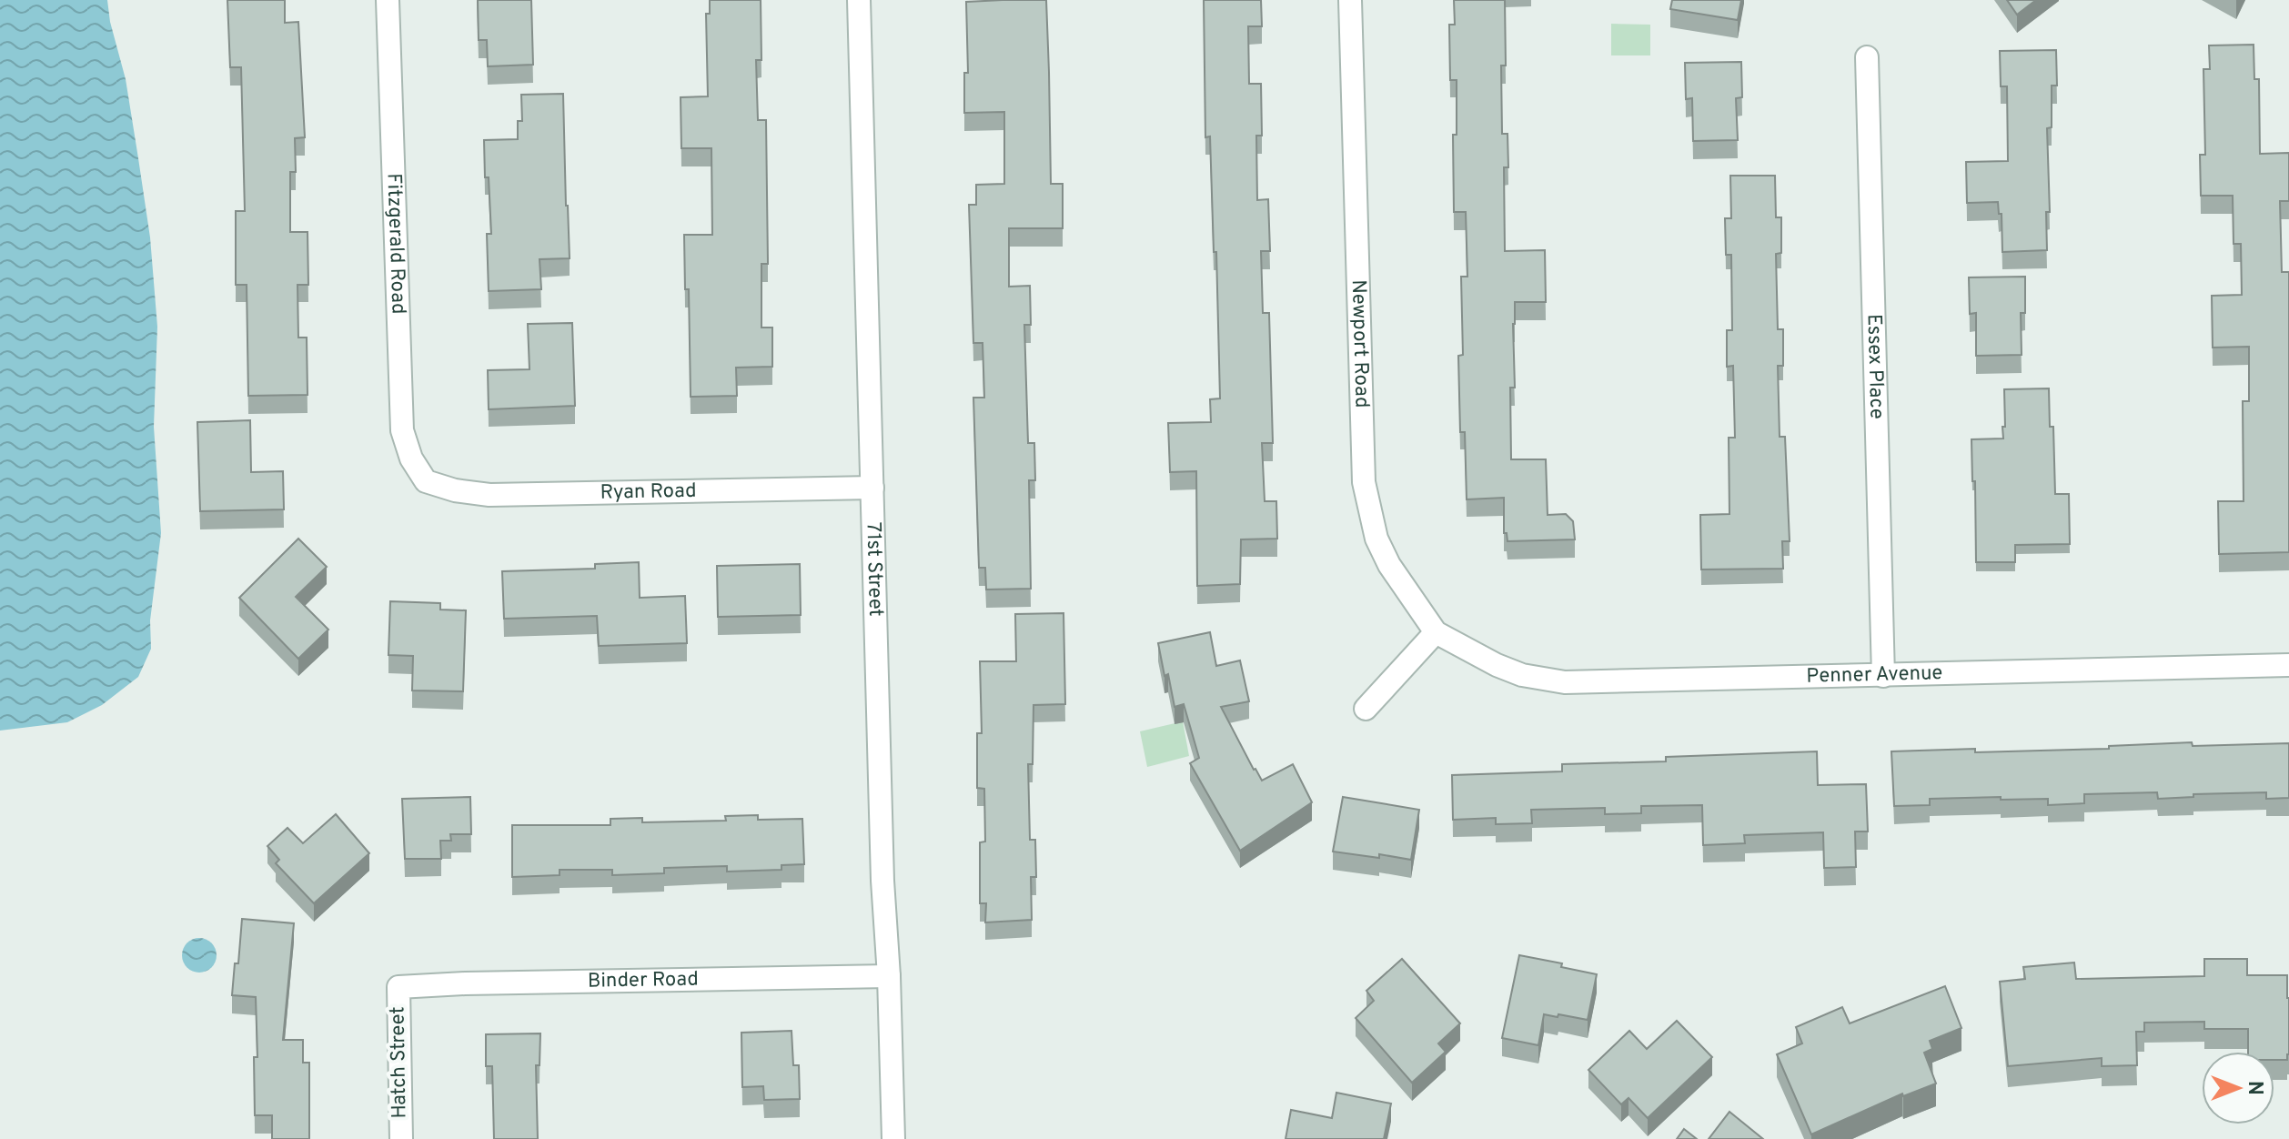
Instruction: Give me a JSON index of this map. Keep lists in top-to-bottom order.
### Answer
{
  "streets": {
    "street": [
      "Fitzgerald Road",
      "Newport Road",
      "Essex Place",
      "Ryan Road",
      "71st Street",
      "Penner Avenue",
      "Binder Road",
      "Hatch Street"
    ]
  },
  "crossings": [
    ["Fitzgerald Road", "Ryan Road"],
    ["Newport Road", "Penner Avenue"],
    ["Essex Place", "Penner Avenue"],
    ["Ryan Road", "71st Street"],
    ["71st Street", "Binder Road"],
    ["Binder Road", "Hatch Street"]
  ],
  "north": "right"
}
